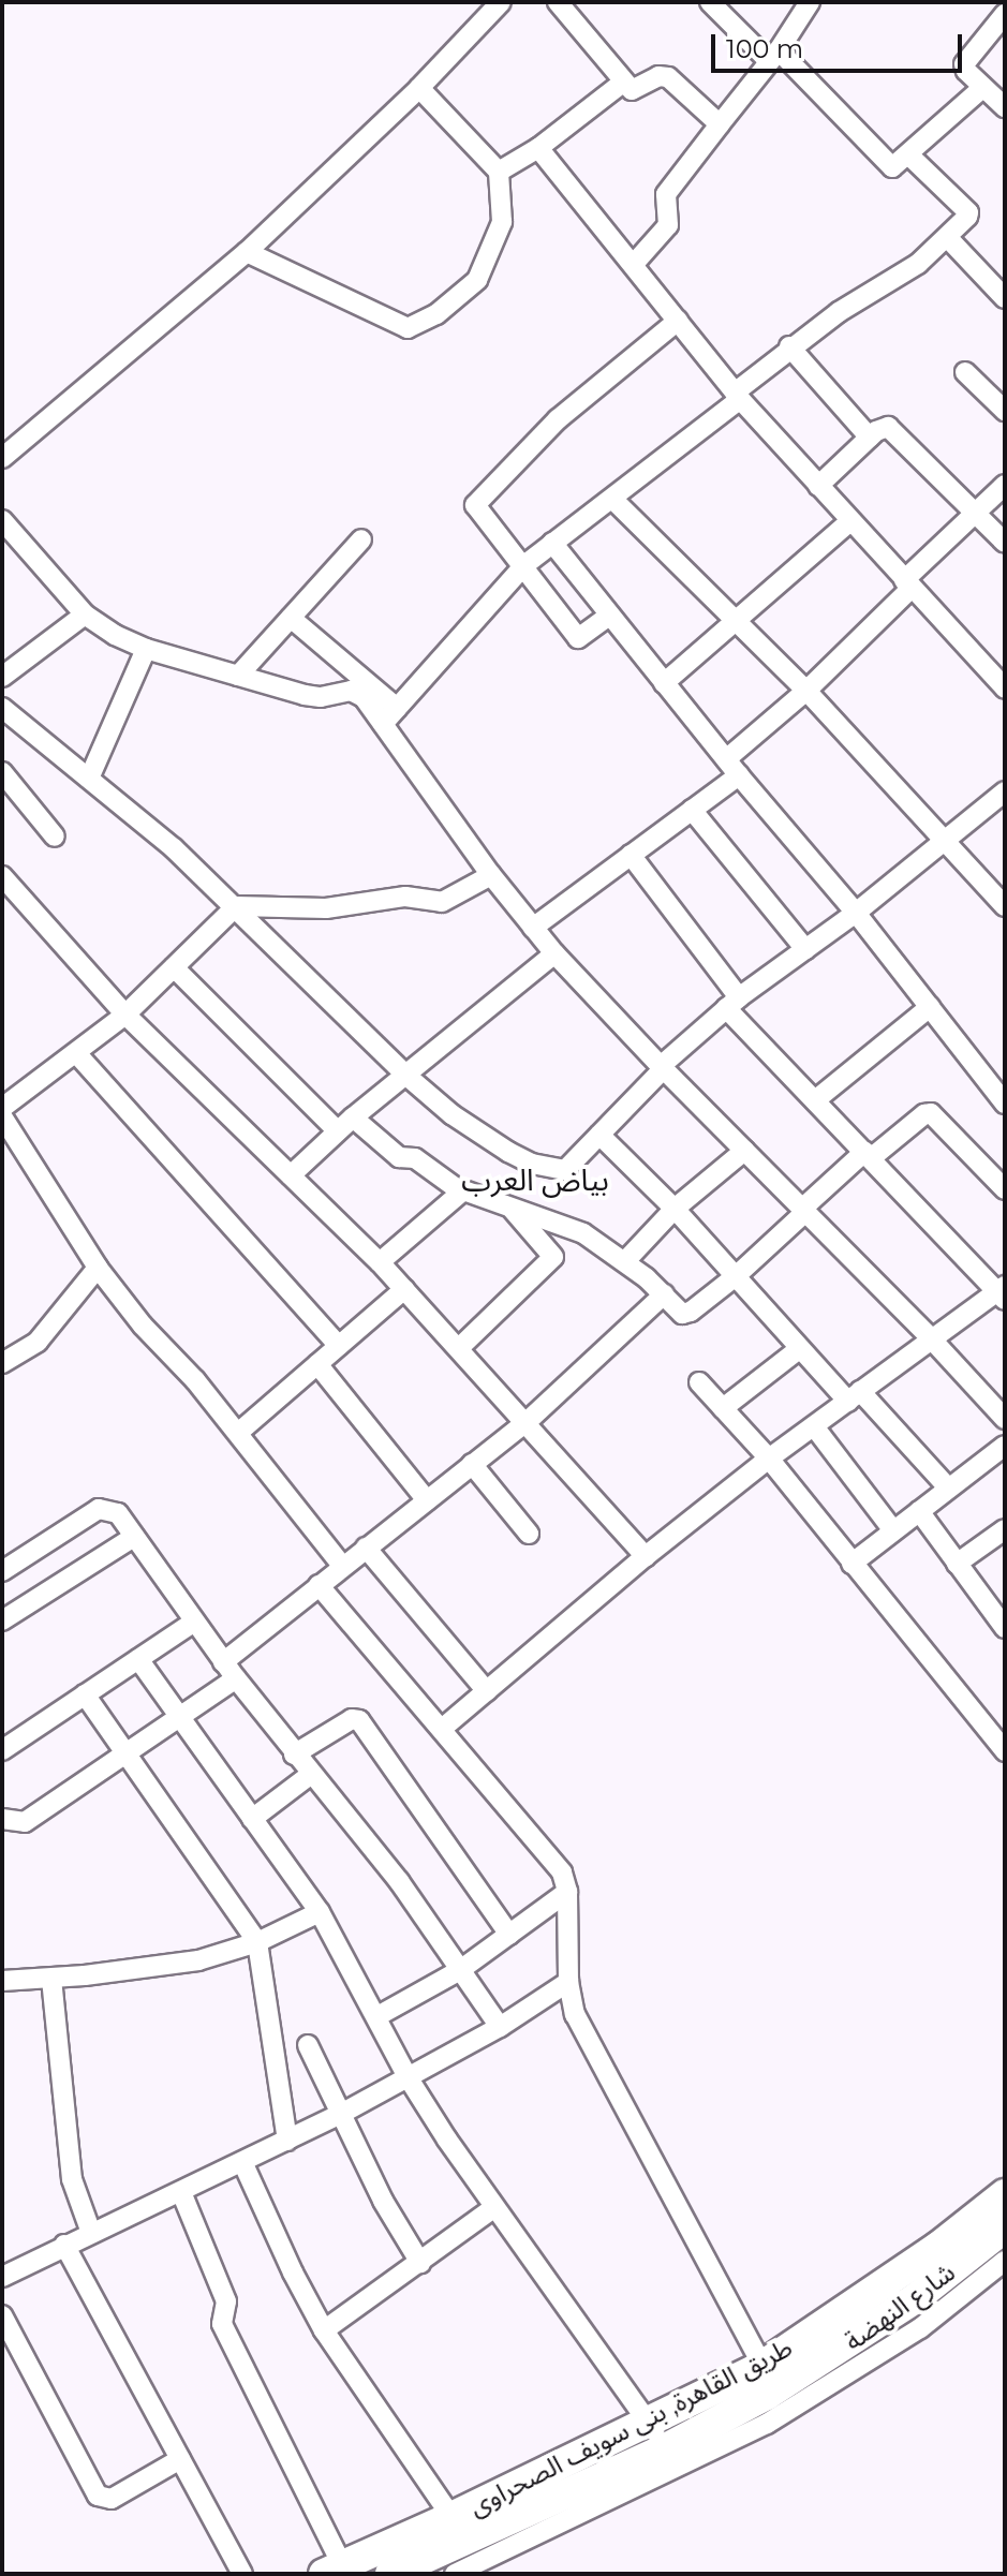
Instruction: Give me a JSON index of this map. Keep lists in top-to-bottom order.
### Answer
{
  "streets": {
    "main road": ["طريق القاهرة, بنى سويف الصحراوى"],
    "street": ["شارع النهضة"]
  },
  "crossings": [
    ["شارع النهضة", "طريق القاهرة, بنى سويف الصحراوى"]
  ],
  "districts": ["بياض العرب"],
  "scale_bar": "100 m"
}
